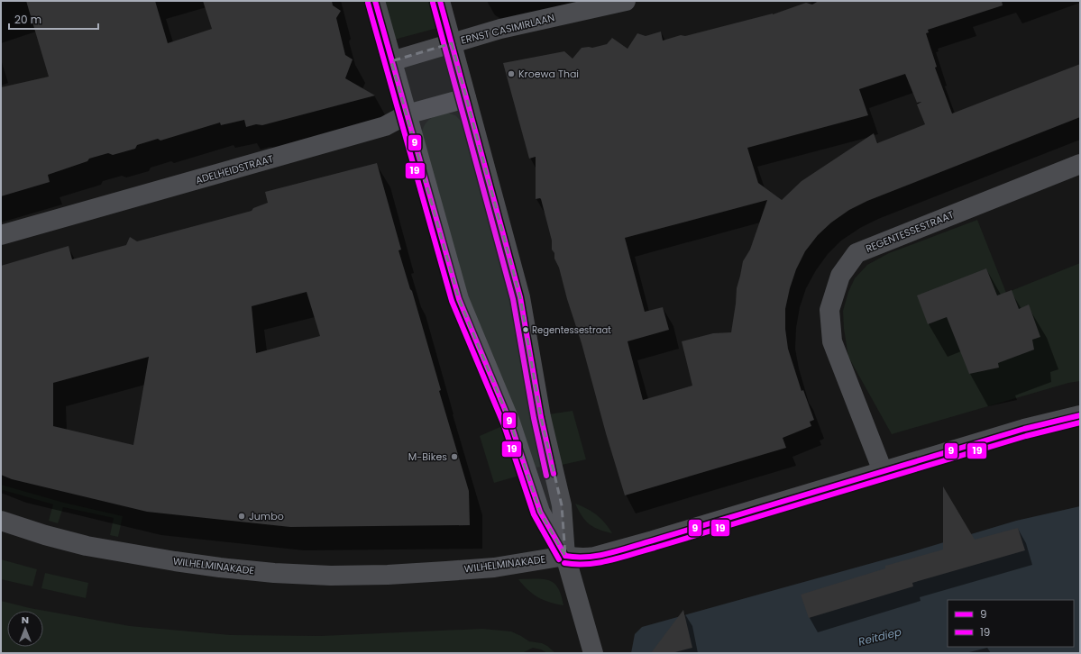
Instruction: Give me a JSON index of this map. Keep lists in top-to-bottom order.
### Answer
{
  "streets": {
    "street": [
      "ERNST CASIMIRLAAN",
      "ADELHEIDSTRAAT",
      "REGENTESSESTRAAT",
      "WILHELMINAKADE"
    ]
  },
  "crossings": [
    ["REGENTESSESTRAAT", "WILHELMINAKADE"]
  ],
  "water": ["Reitdiep"],
  "places": [
    "Kroewa Thai",
    "Regentessestraat",
    "M-Bikes",
    "Jumbo"
  ],
  "lines": ["transit line 9", "transit line 19"],
  "legend": ["9", "19"],
  "scale_bar": "20 m",
  "north": "top"
}
